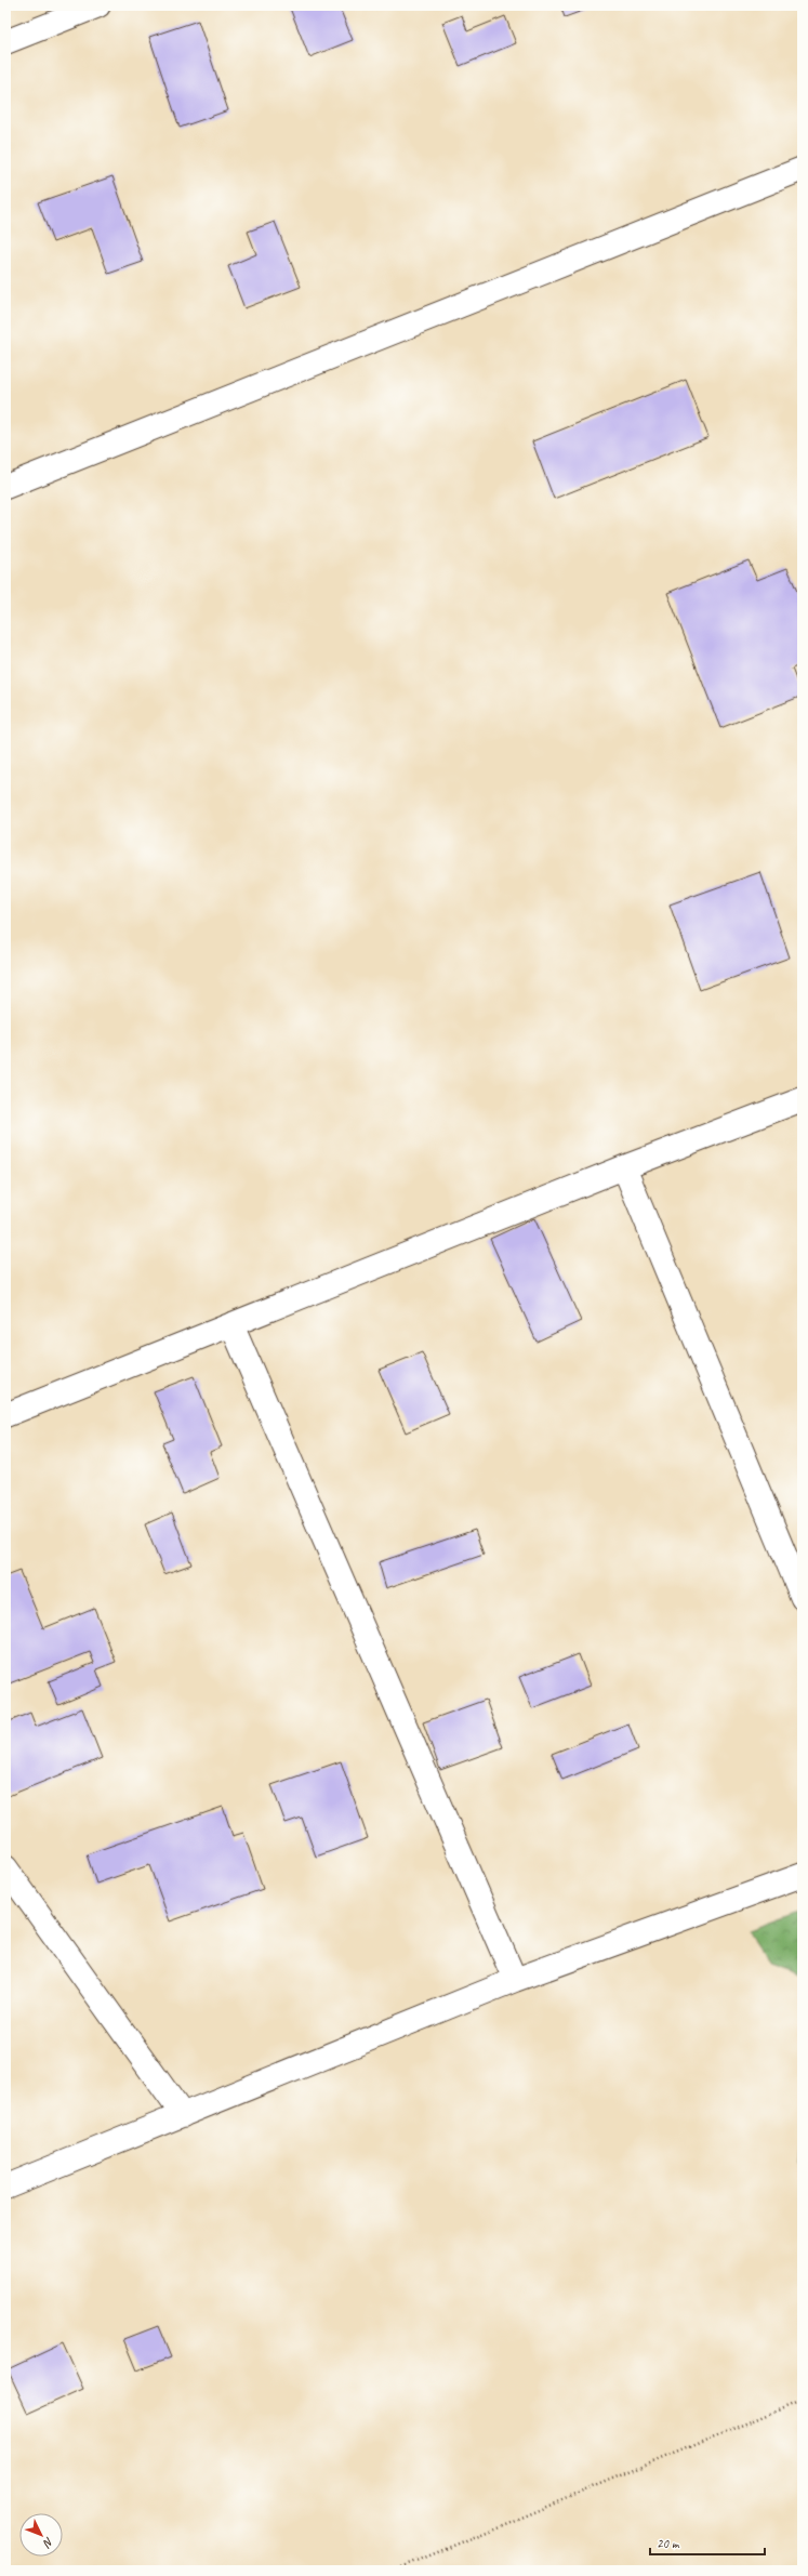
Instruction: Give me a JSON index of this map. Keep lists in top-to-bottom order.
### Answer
{
  "scale_bar": "20 m",
  "north": "bottom right"
}
